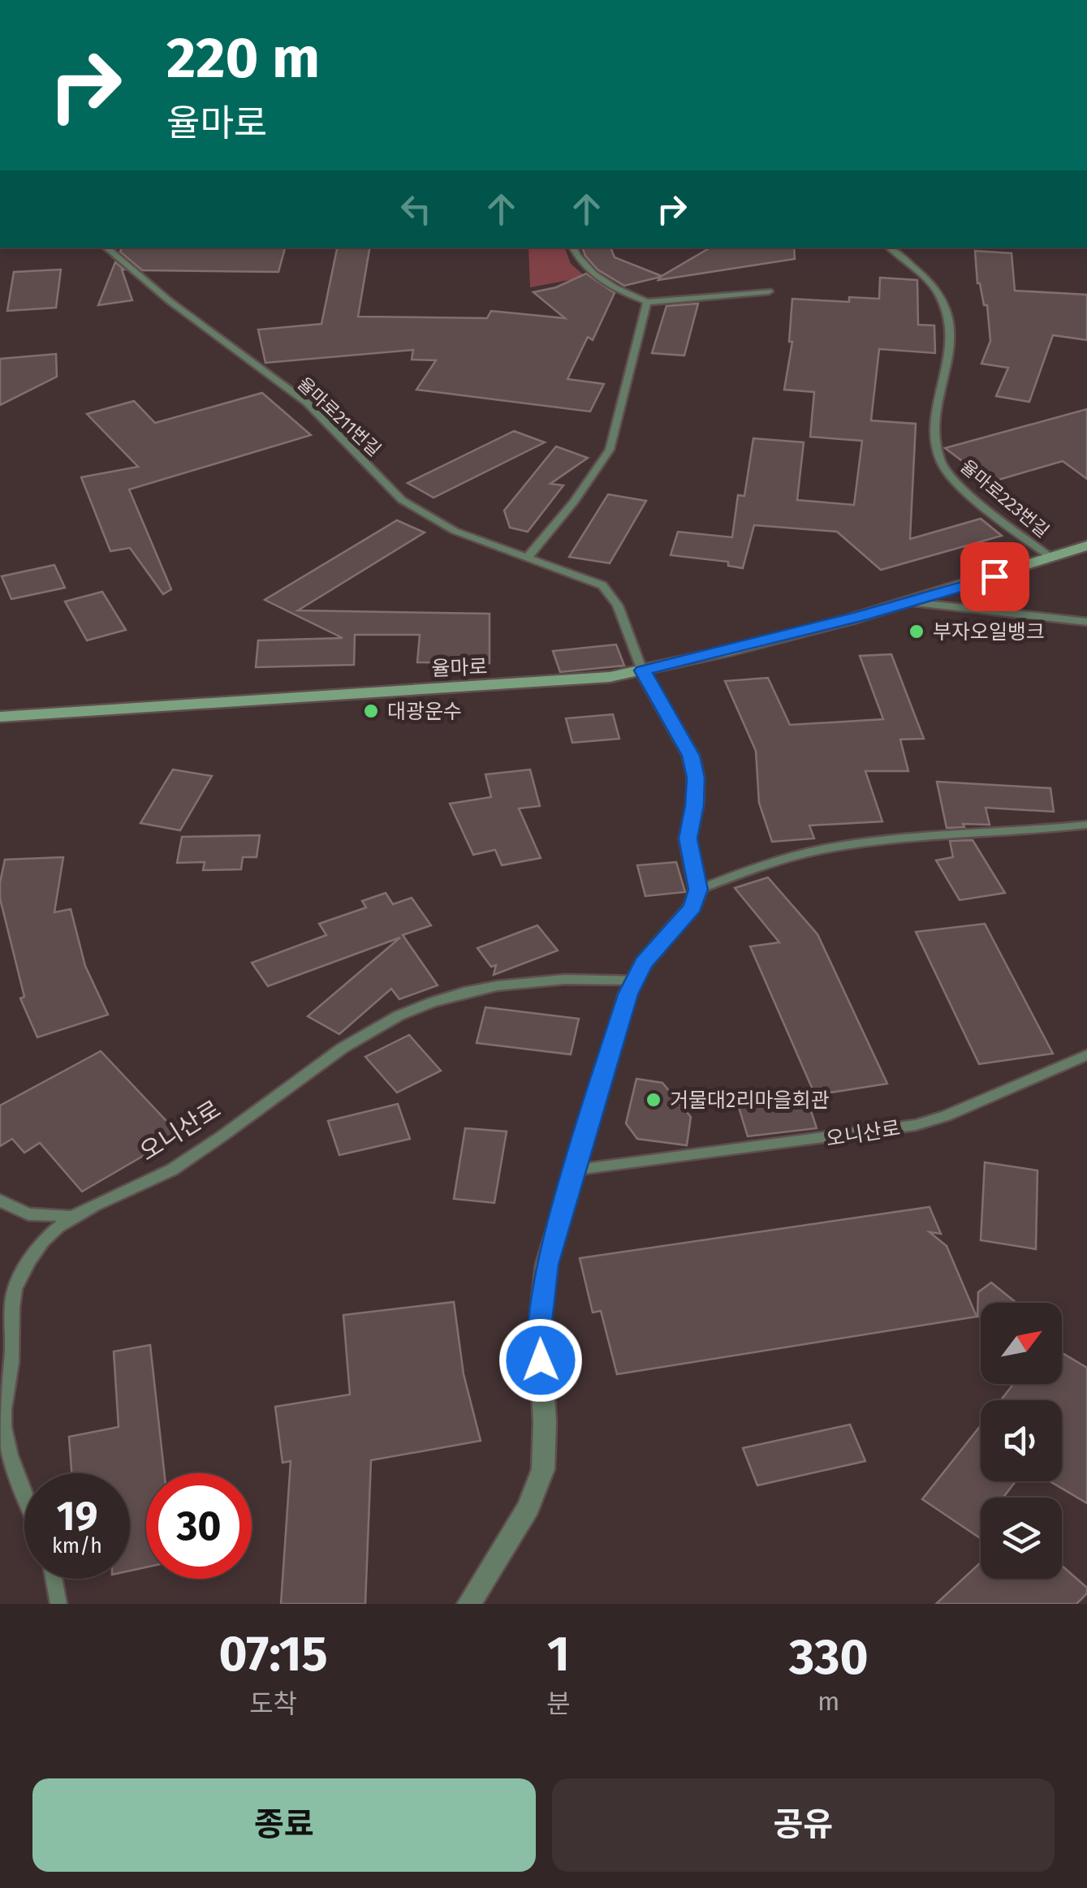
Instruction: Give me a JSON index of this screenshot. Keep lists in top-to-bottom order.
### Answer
{
  "streets": {
    "street": ["율마로"],
    "lane": ["율마로211번길", "율마로223번길", "오니산로"]
  },
  "crossings": [
    ["율마로223번길", "율마로"]
  ],
  "places": ["부자오일뱅크", "대광운수", "거물대2리마을회관"],
  "north": "top right",
  "page": {
    "turn": ["220 m", "율마로"],
    "speed": "19 km/h",
    "limit": "30",
    "eta": [
      "07:15",
      "도착",
      "1",
      "분",
      "330",
      "m"
    ],
    "buttons": ["종료", "공유"]
  }
}
